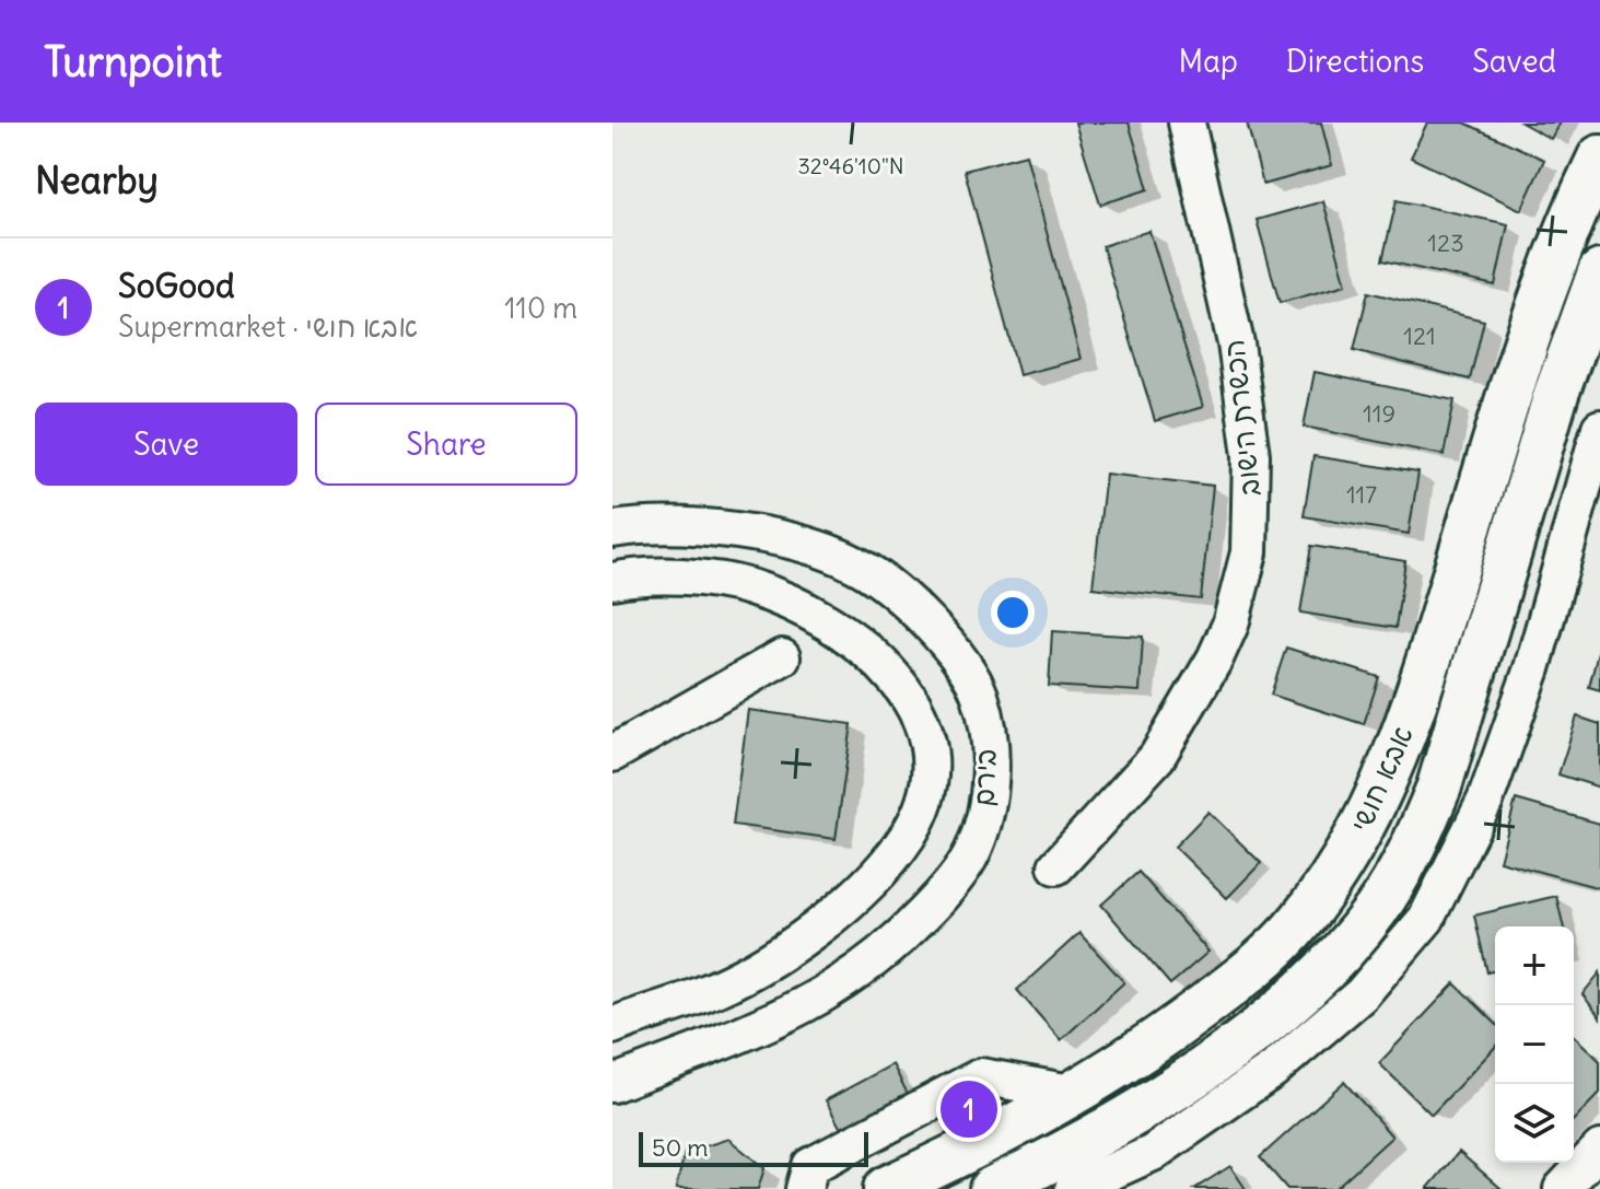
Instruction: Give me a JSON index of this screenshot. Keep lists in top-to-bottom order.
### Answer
{
  "streets": {
    "main road": ["אבא חושי"],
    "street": ["הכשרת הישוב", "בירם"]
  },
  "house_numbers": [
    "123",
    "121",
    "119",
    "117"
  ],
  "scale_bar": "50 m",
  "page": {
    "header": "Turnpoint",
    "nav": ["Map", "Directions", "Saved"],
    "heading": "Nearby",
    "list": [
      {
        "mark": "1",
        "name": "SoGood",
        "note": "Supermarket · אבא חושי",
        "value": "110 m"
      }
    ],
    "buttons": ["Save", "Share"],
    "map_buttons": ["+", "−"],
    "pins": "1",
    "scale": "50 m"
  },
  "coordinates": ["32°46'10\"N"]
}
